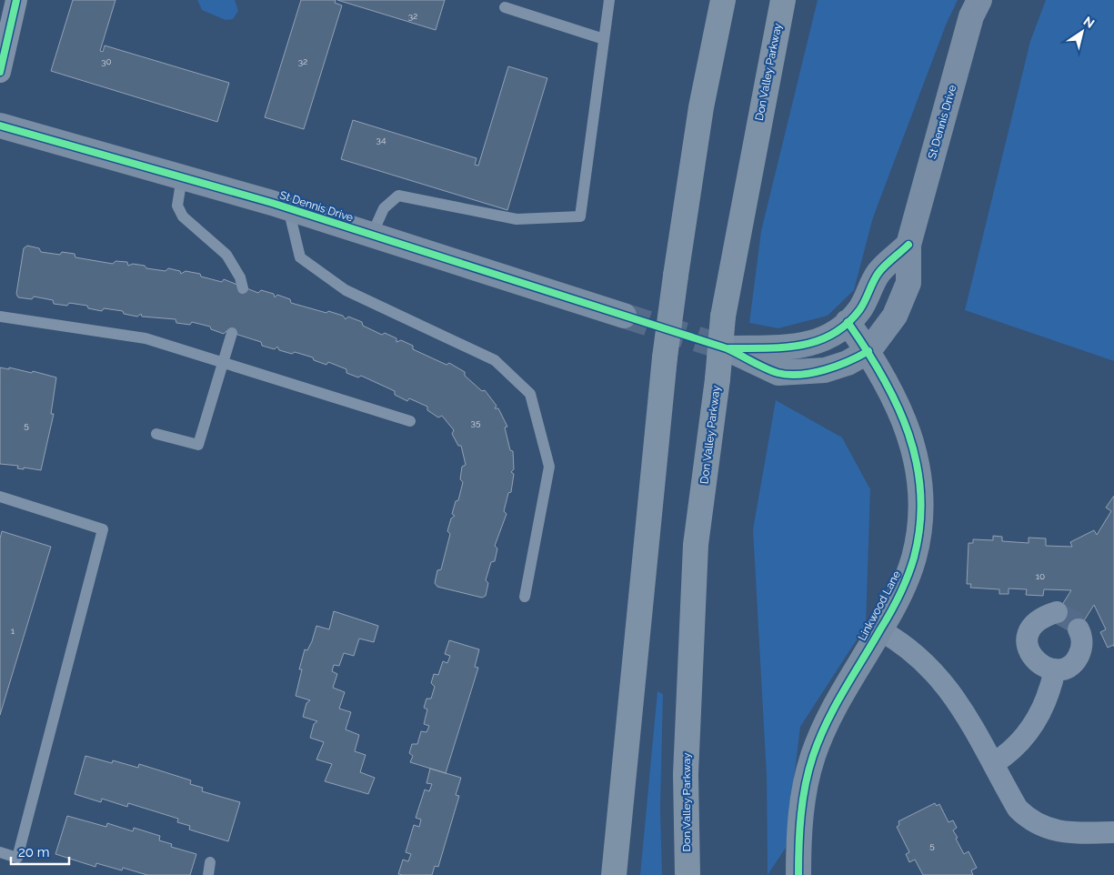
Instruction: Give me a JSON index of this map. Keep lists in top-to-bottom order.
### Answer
{
  "streets": {
    "highway": ["Don Valley Parkway"],
    "street": ["St Dennis Drive", "Linkwood Lane"]
  },
  "crossings": [
    ["St Dennis Drive", "Linkwood Lane"]
  ],
  "house_numbers": [
    "32",
    "30",
    "32",
    "34",
    "35",
    "5",
    "10",
    "1",
    "5"
  ],
  "scale_bar": "20 m",
  "north": "top right"
}
